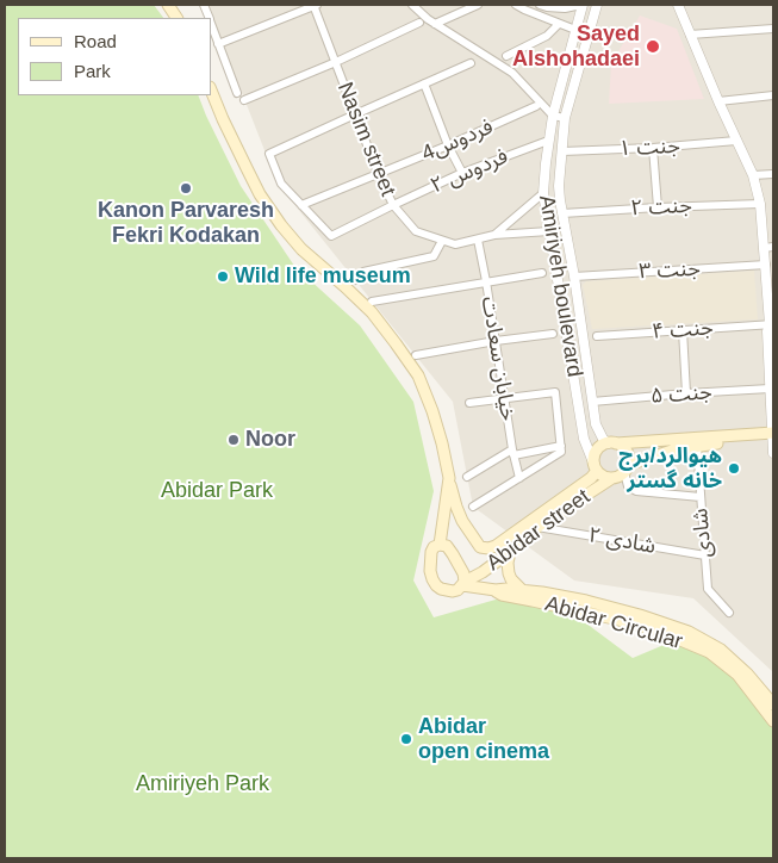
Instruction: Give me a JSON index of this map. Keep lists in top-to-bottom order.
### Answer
{
  "streets": {
    "main road": ["Abidar street", "Abidar Circular"],
    "street": [
      "Nasim street",
      "فردوس4",
      "جنت ۱",
      "فردوس ۲",
      "جنت ۲",
      "جنت ۳",
      "Amiriyeh boulevard",
      "جنت ۴",
      "خیابان سعادت",
      "جنت ۵",
      "شادی",
      "شادی ۲"
    ]
  },
  "crossings": [
    ["Nasim street", "فردوس4"],
    ["Nasim street", "فردوس ۲"],
    ["Nasim street", "Amiriyeh boulevard"],
    ["Nasim street", "خیابان سعادت"],
    ["فردوس4", "فردوس ۲"],
    ["جنت ۱", "Amiriyeh boulevard"],
    ["فردوس ۲", "Amiriyeh boulevard"],
    ["جنت ۲", "Amiriyeh boulevard"],
    ["جنت ۳", "Amiriyeh boulevard"],
    ["Amiriyeh boulevard", "جنت ۵"],
    ["Amiriyeh boulevard", "Abidar street"],
    ["Abidar street", "شادی ۲"],
    ["Abidar street", "Abidar Circular"],
    ["شادی", "شادی ۲"]
  ],
  "parks": ["Abidar Park", "Amiriyeh Park"],
  "places": [
    "Sayed Alshohadaei",
    "Kanon Parvaresh Fekri Kodakan",
    "Wild life museum",
    "Noor",
    "هیوالرد/برج خانه گستر",
    "Abidar open cinema"
  ],
  "legend": ["Road", "Park"]
}
